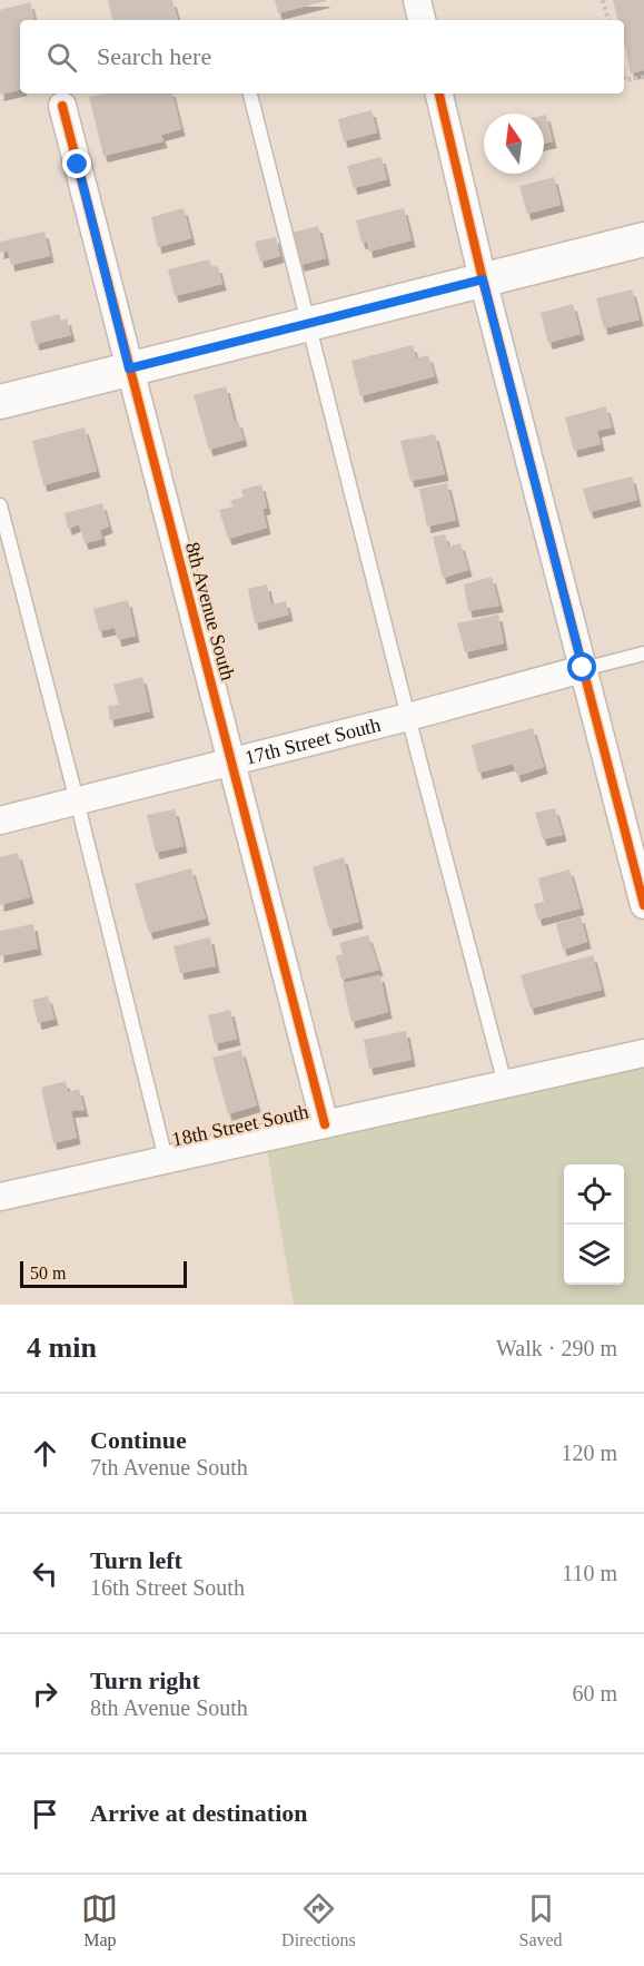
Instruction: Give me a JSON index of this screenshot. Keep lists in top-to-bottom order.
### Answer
{
  "streets": {
    "street": ["8th Avenue South", "17th Street South", "18th Street South"]
  },
  "crossings": [
    ["8th Avenue South", "17th Street South"],
    ["8th Avenue South", "18th Street South"]
  ],
  "scale_bar": "50 m",
  "north": "top",
  "page": {
    "search": "Search here",
    "scale": "50 m",
    "heading": ["4 min", "Walk · 290 m"],
    "list": [
      ["Continue", "7th Avenue South", "120 m"],
      ["Turn left", "16th Street South", "110 m"],
      ["Turn right", "8th Avenue South", "60 m"],
      "Arrive at destination"
    ],
    "nav": ["Map", "Directions", "Saved"]
  }
}
